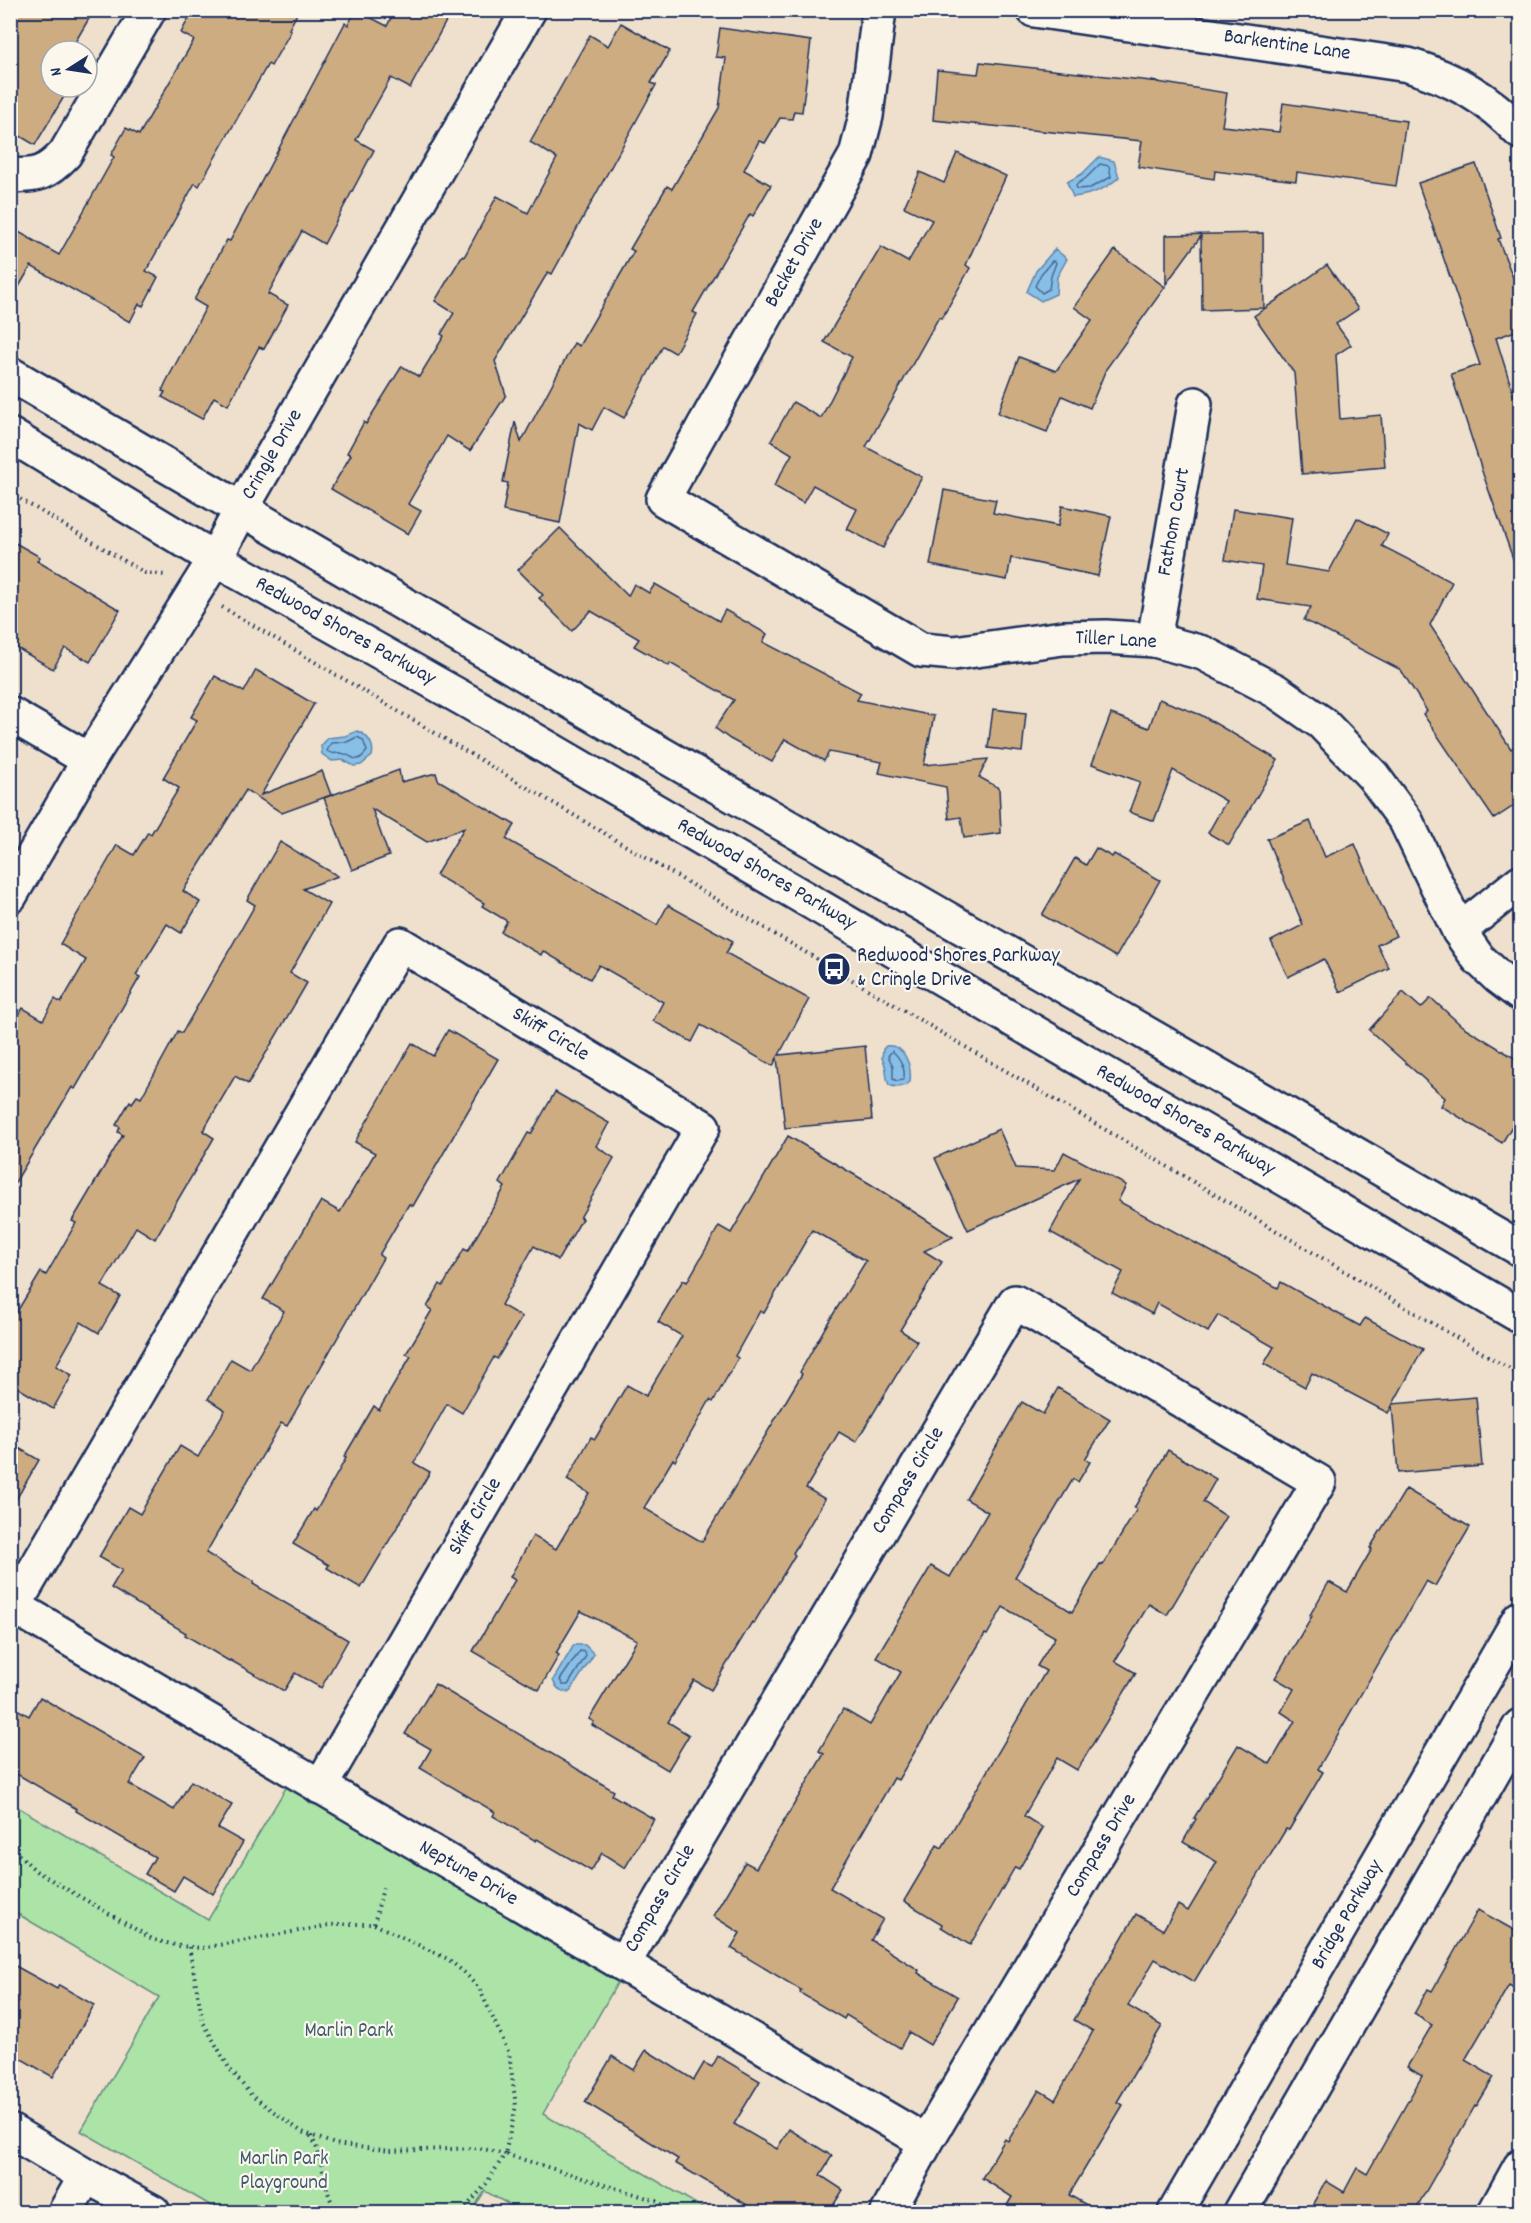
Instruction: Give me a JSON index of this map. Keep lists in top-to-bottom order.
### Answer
{
  "streets": {
    "street": [
      "Barkentine Lane",
      "Becket Drive",
      "Cringle Drive",
      "Fathom Court",
      "Redwood Shores Parkway",
      "Tiller Lane",
      "Skiff Circle",
      "Compass Circle",
      "Compass Drive",
      "Neptune Drive",
      "Bridge Parkway"
    ]
  },
  "crossings": [
    ["Becket Drive", "Tiller Lane"],
    ["Cringle Drive", "Redwood Shores Parkway"],
    ["Fathom Court", "Tiller Lane"],
    ["Skiff Circle", "Neptune Drive"],
    ["Compass Circle", "Compass Drive"],
    ["Compass Circle", "Neptune Drive"],
    ["Compass Drive", "Neptune Drive"]
  ],
  "parks": ["Marlin Park", "Marlin Park Playground"],
  "places": {
    "bus stop": ["Redwood Shores Parkway & Cringle Drive"]
  },
  "north": "left"
}
